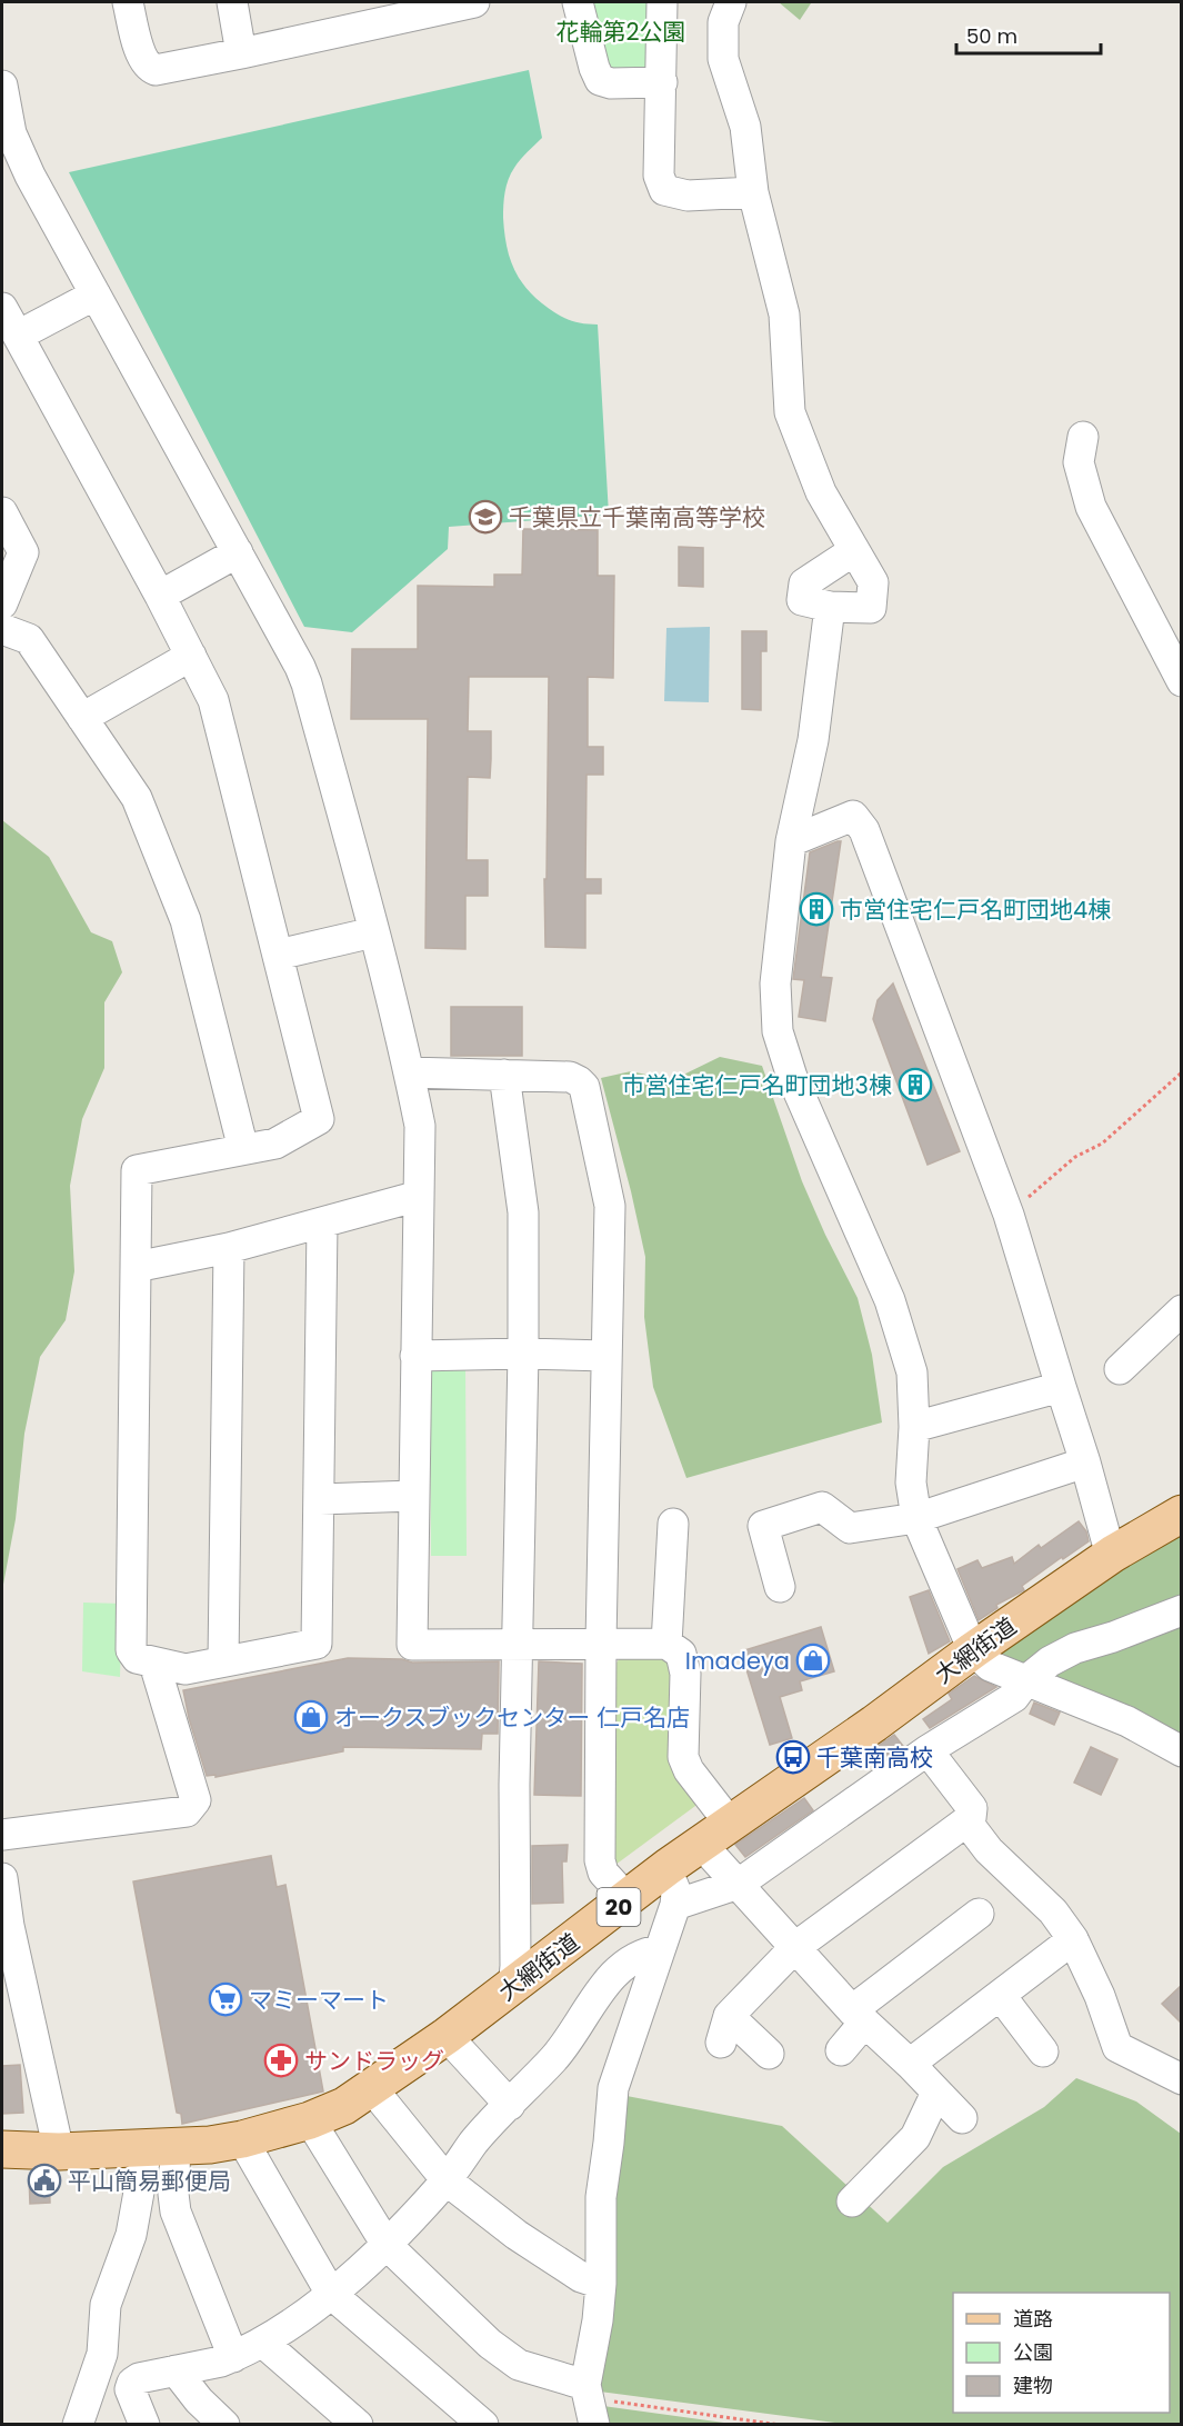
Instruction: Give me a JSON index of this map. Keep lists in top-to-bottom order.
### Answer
{
  "streets": {
    "main road": ["大網街道", "20"]
  },
  "parks": ["花輪第2公園"],
  "places": {
    "school or university": ["千葉県立千葉南高等学校"],
    "building": ["市営住宅仁戸名町団地4棟", "市営住宅仁戸名町団地3棟"],
    "shop": ["Imadeya", "オークスブックセンター 仁戸名店"],
    "bus stop": ["千葉南高校"],
    "supermarket": ["マミーマート"],
    "pharmacy": ["サンドラッグ"],
    "public building": ["平山簡易郵便局"]
  },
  "legend": ["道路", "公園", "建物"],
  "scale_bar": "50 m"
}
